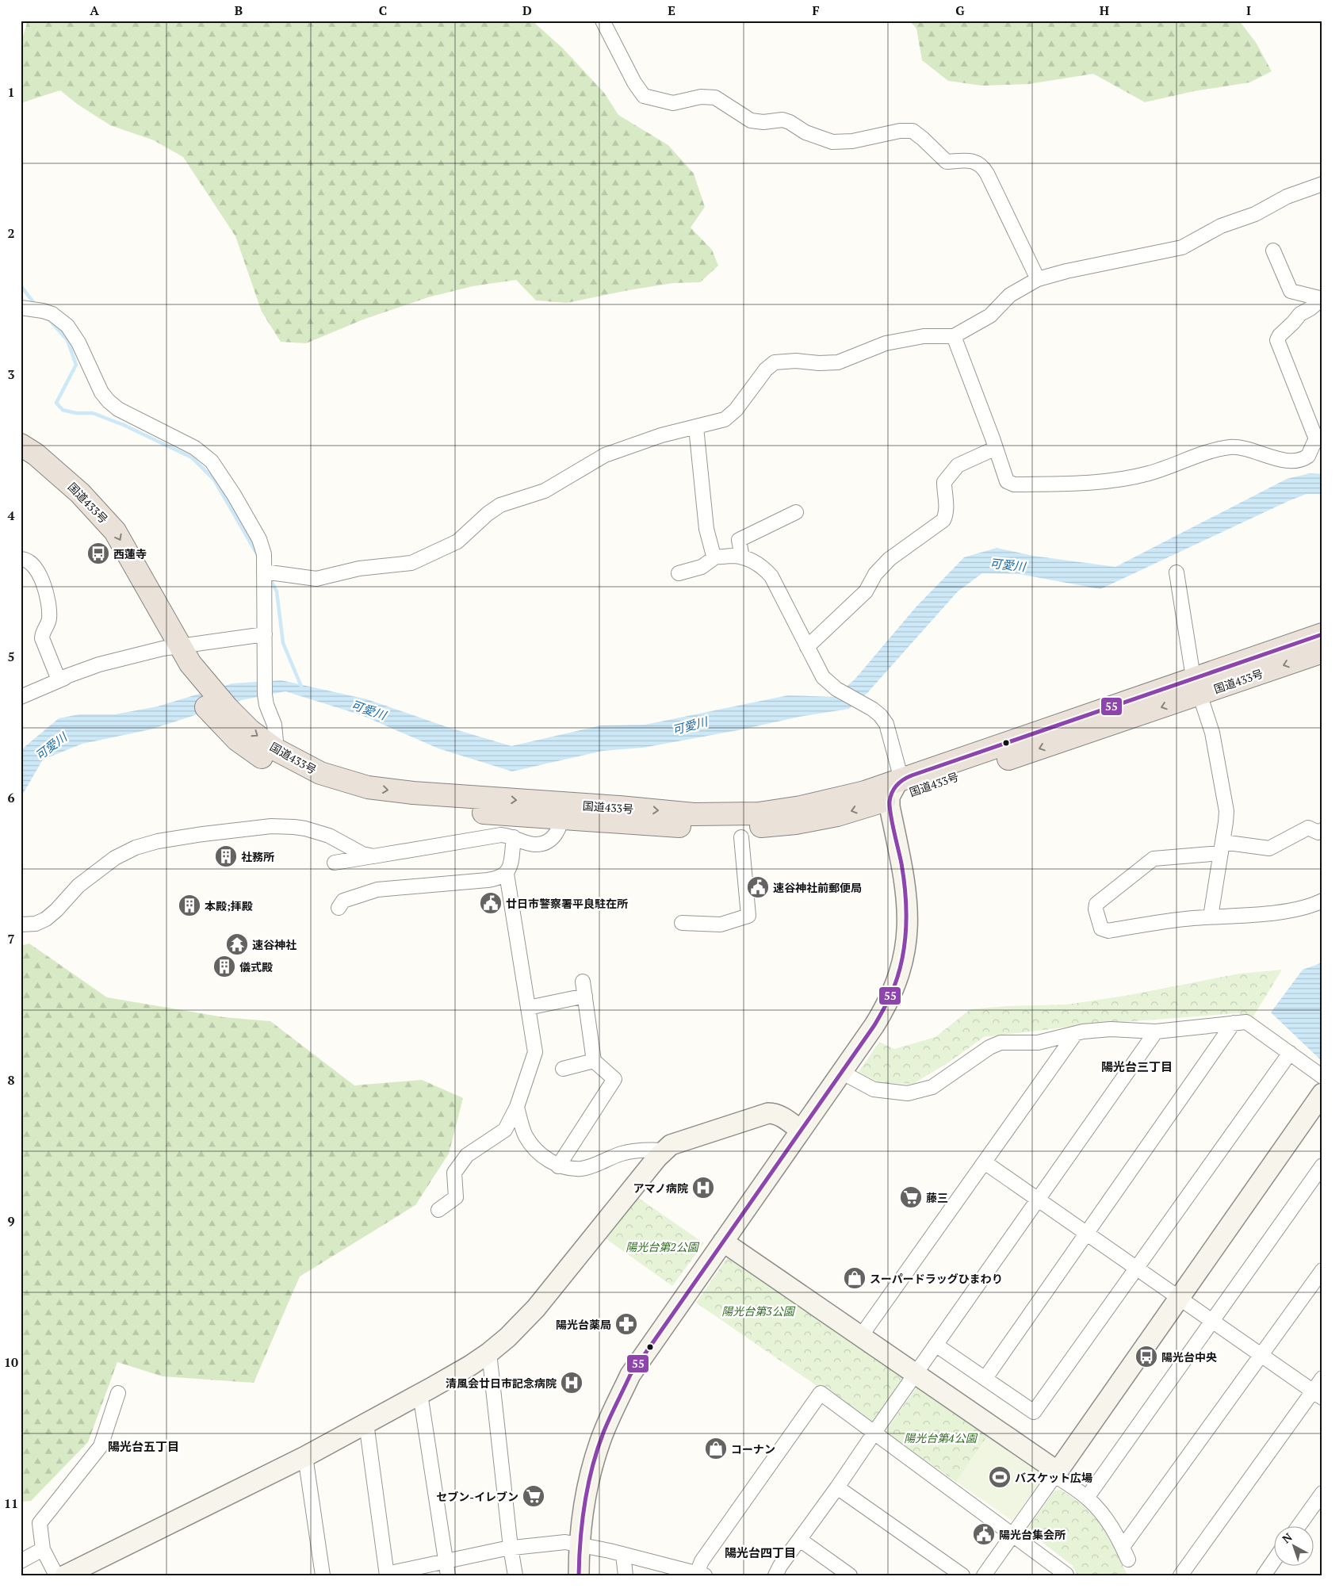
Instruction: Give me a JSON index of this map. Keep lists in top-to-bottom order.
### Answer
{
  "streets": {
    "highway": ["国道433号"]
  },
  "districts": ["陽光台三丁目", "陽光台五丁目", "陽光台四丁目"],
  "water": ["可愛川"],
  "parks": ["陽光台第2公園", "陽光台第3公園", "陽光台第4公園"],
  "places": {
    "bus stop": ["西蓮寺", "陽光台中央"],
    "building": ["社務所", "本殿;拝殿", "儀式殿"],
    "public building": ["速谷神社前郵便局", "廿日市警察署平良駐在所", "陽光台集会所"],
    "temple": ["速谷神社"],
    "hospital": ["アマノ病院", "清風会廿日市記念病院"],
    "supermarket": ["藤三", "セブン-イレブン"],
    "shop": ["スーパードラッグひまわり", "コーナン"],
    "pharmacy": ["陽光台薬局"],
    "sports": ["バスケット広場"]
  },
  "lines": ["transit line 55"],
  "north": "top left",
  "grid": {
    "columns": [
      "A",
      "B",
      "C",
      "D",
      "E",
      "F",
      "G",
      "H",
      "I"
    ],
    "rows": [
      "1",
      "2",
      "3",
      "4",
      "5",
      "6",
      "7",
      "8",
      "9",
      "10",
      "11"
    ]
  }
}
